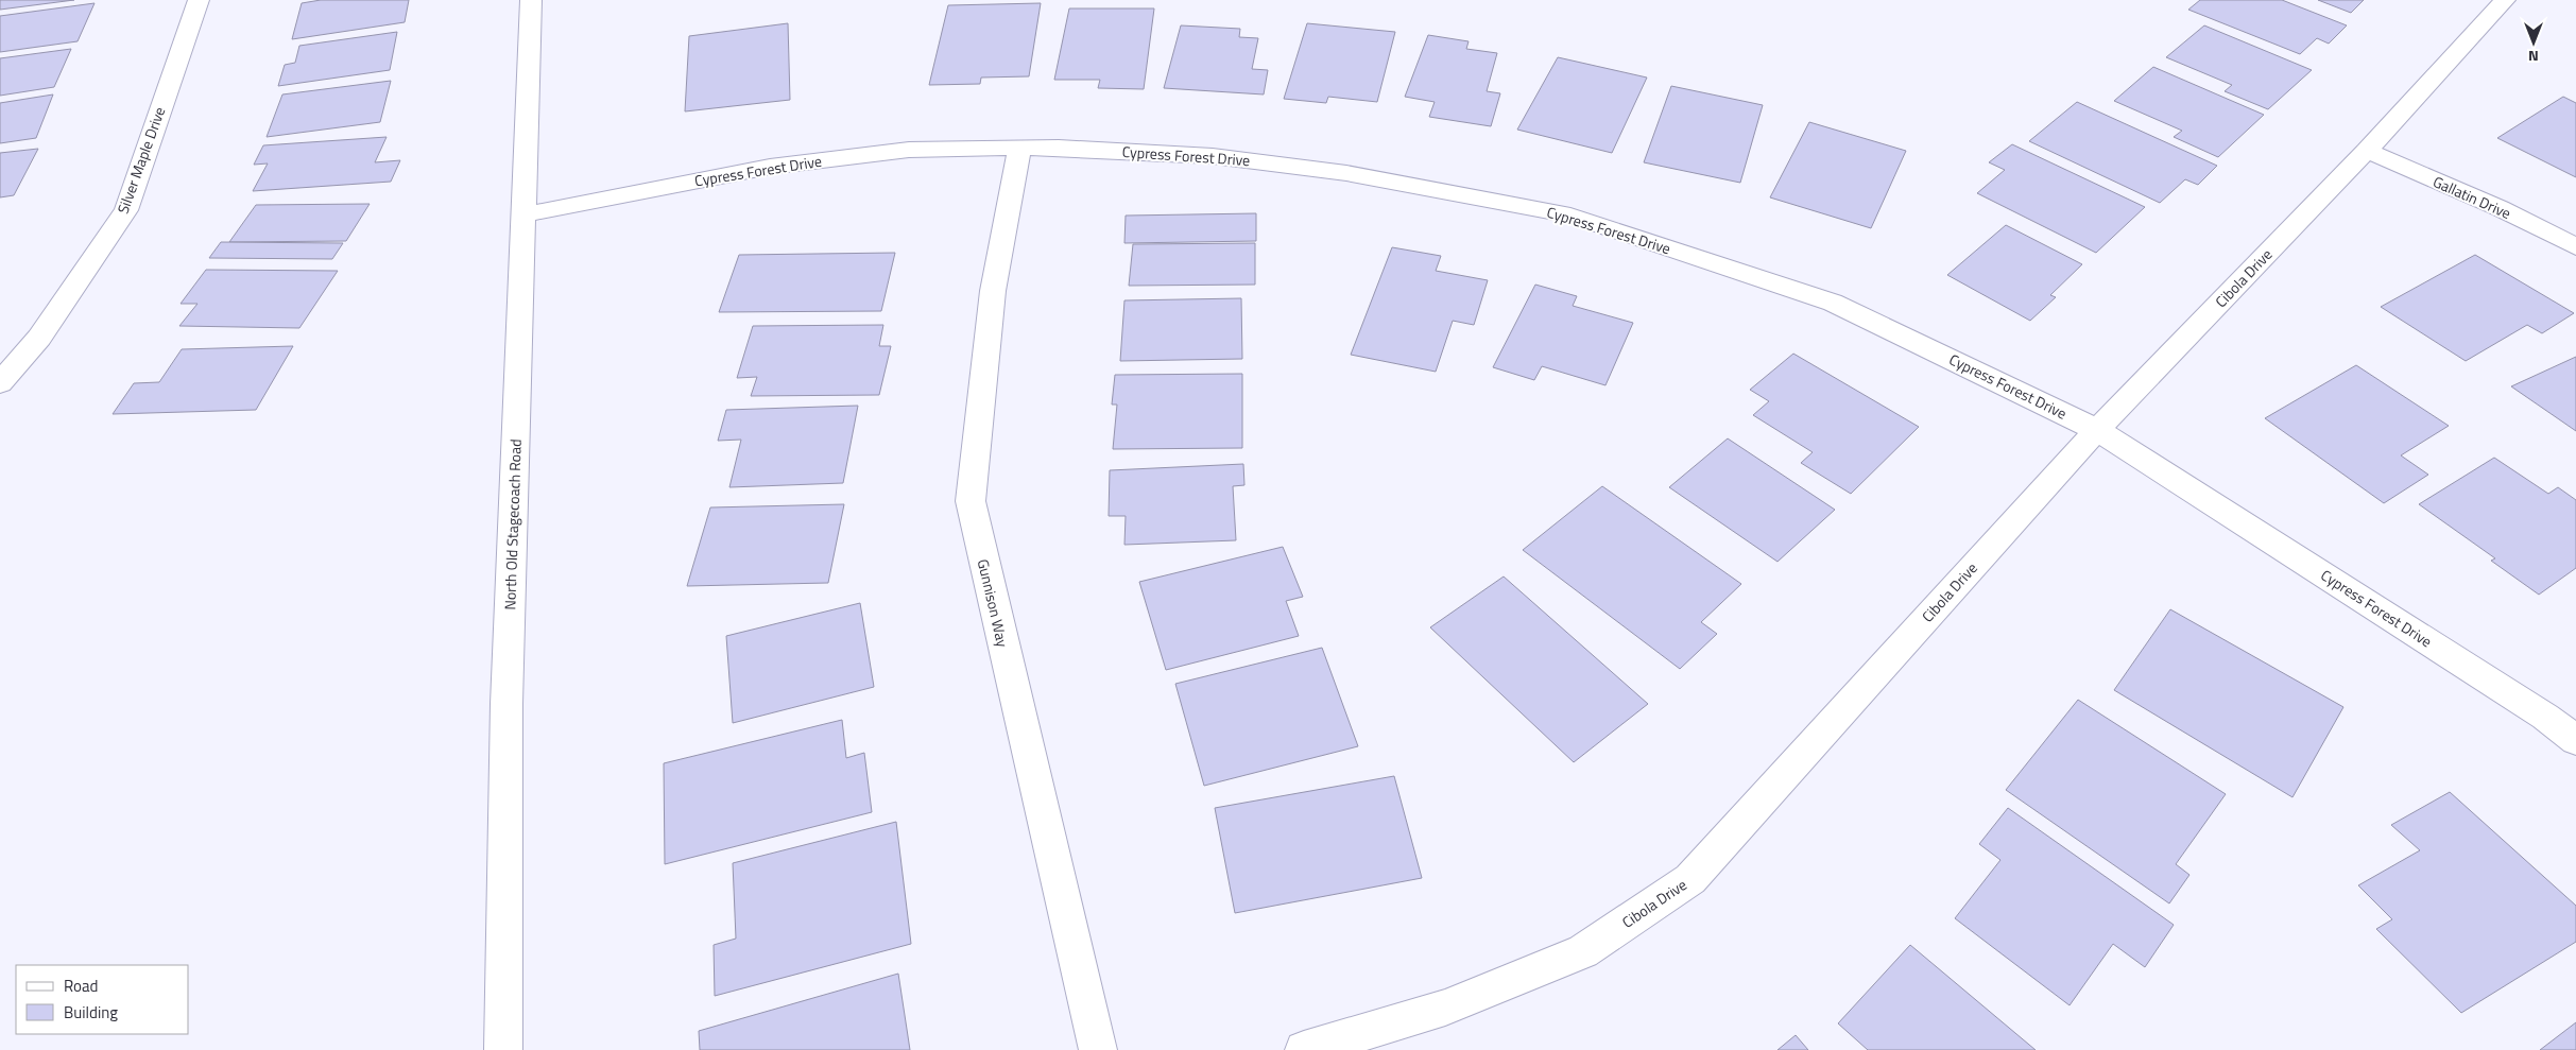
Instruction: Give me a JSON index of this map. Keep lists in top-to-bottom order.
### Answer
{
  "streets": {
    "street": [
      "Cypress Forest Drive",
      "Silver Maple Drive",
      "Gallatin Drive",
      "Cibola Drive",
      "North Old Stagecoach Road",
      "Gunnison Way"
    ]
  },
  "crossings": [
    ["Cypress Forest Drive", "Cibola Drive"],
    ["Cypress Forest Drive", "North Old Stagecoach Road"],
    ["Cypress Forest Drive", "Gunnison Way"],
    ["Gallatin Drive", "Cibola Drive"]
  ],
  "legend": ["Road", "Building"],
  "north": "bottom"
}
